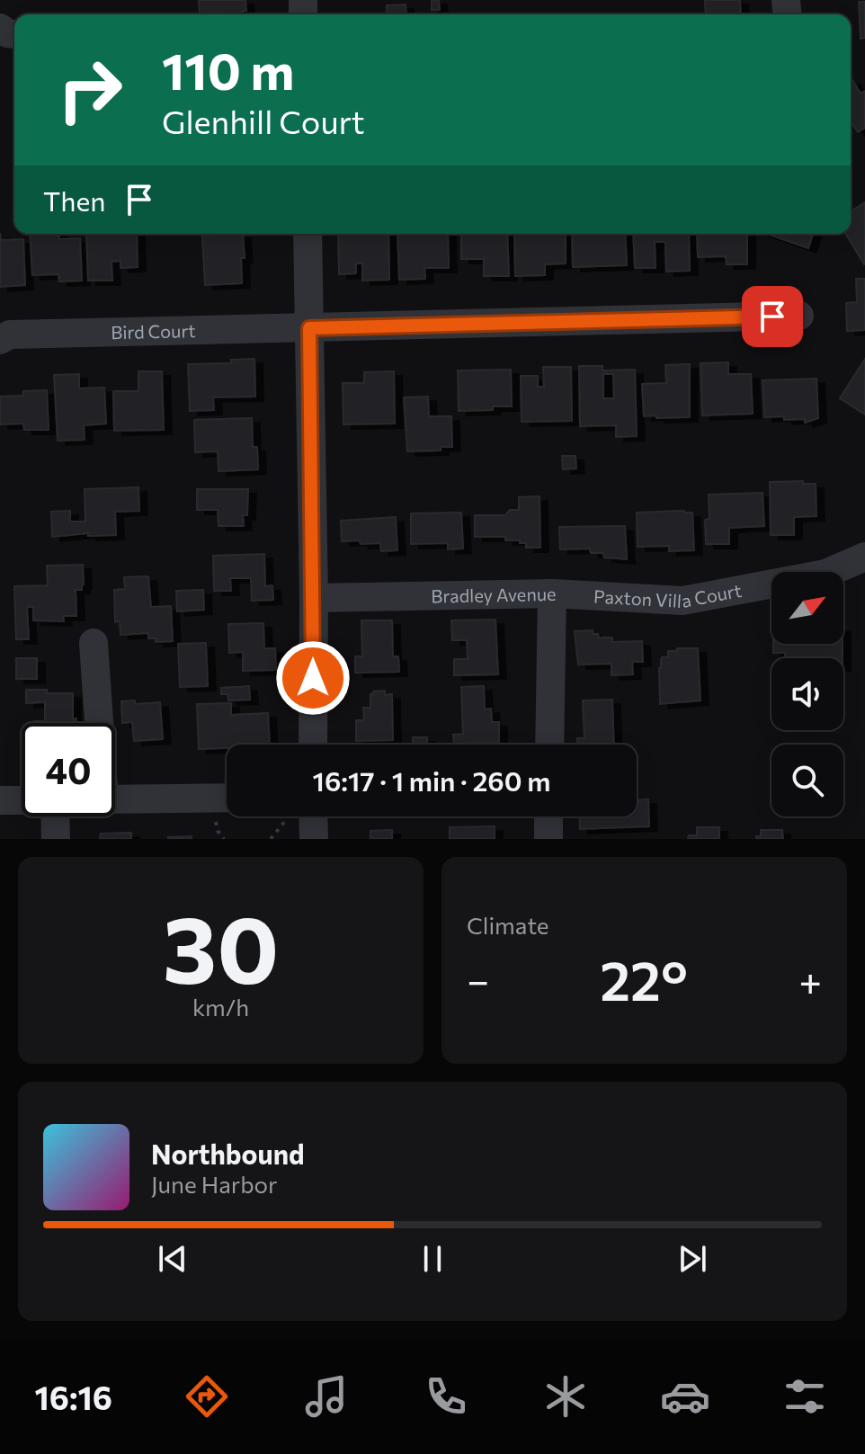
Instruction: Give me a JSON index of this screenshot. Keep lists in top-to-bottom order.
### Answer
{
  "streets": {
    "street": ["Bird Court", "Paxton Villa Court", "Bradley Avenue"]
  },
  "crossings": [
    ["Paxton Villa Court", "Bradley Avenue"]
  ],
  "north": "top right",
  "page": {
    "turn": ["110 m", "Glenhill Court"],
    "then": "Then",
    "limit": "40",
    "trip": "16:17 · 1 min · 260 m",
    "tile": [
      ["30", "km/h"],
      "Climate"
    ],
    "heat": ["−", "22°", "+"],
    "song": ["Northbound", "June Harbor"],
    "tabs": "16:16"
  }
}
